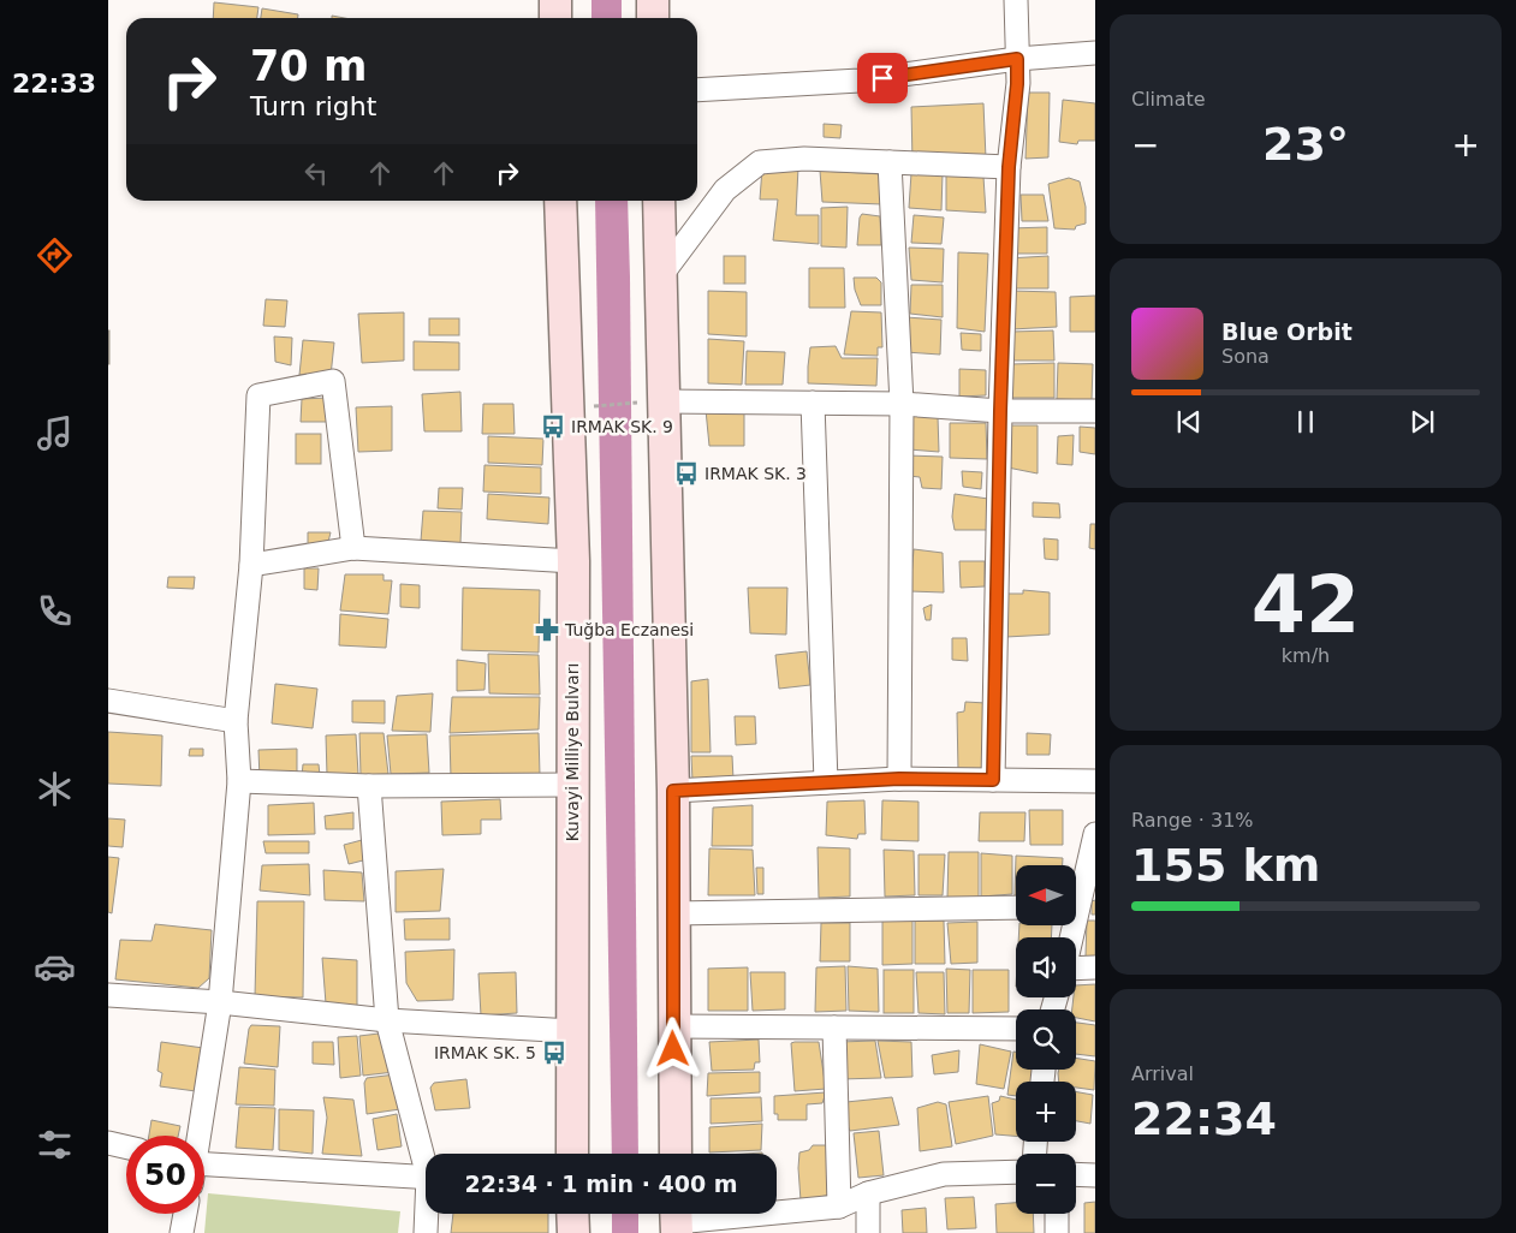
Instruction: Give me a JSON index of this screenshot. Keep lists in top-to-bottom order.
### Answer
{
  "streets": {
    "main road": ["Kuvayi Milliye Bulvarı"]
  },
  "places": {
    "bus stop": ["IRMAK SK. 9", "IRMAK SK. 3", "IRMAK SK. 5"],
    "pharmacy": ["Tuğba Eczanesi"]
  },
  "north": "left",
  "page": {
    "tabs": "22:33",
    "tile": [
      "Climate",
      ["42", "km/h"],
      ["Range · 31%", "155 km"],
      ["Arrival", "22:34"]
    ],
    "turn": ["70 m", "Turn right"],
    "heat": ["−", "23°", "+"],
    "song": ["Blue Orbit", "Sona"],
    "map_buttons": ["+", "−"],
    "limit": "50",
    "trip": "22:34 · 1 min · 400 m"
  }
}
